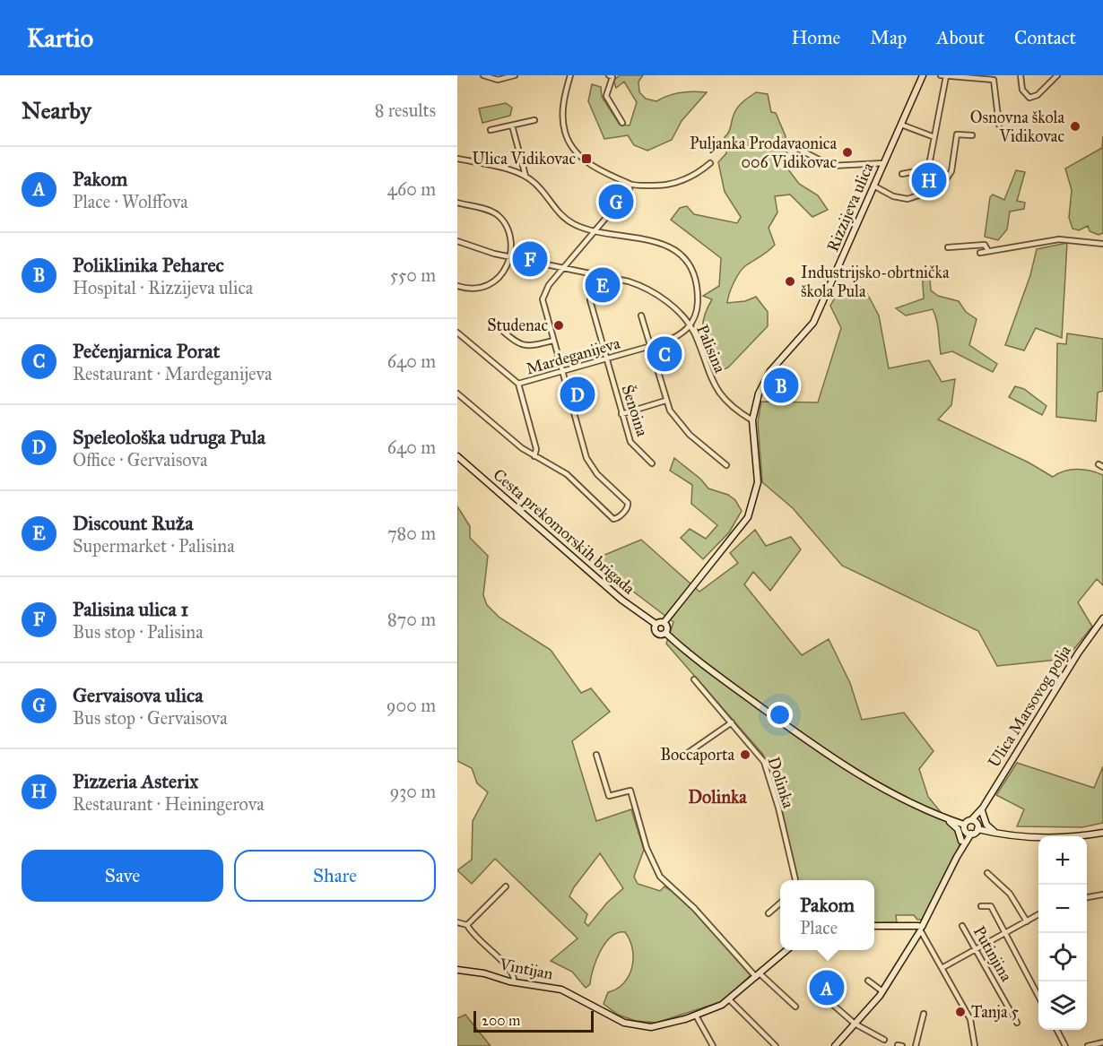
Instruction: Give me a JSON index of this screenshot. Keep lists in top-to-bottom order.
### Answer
{
  "streets": {
    "main road": [
      "Rizzijeva ulica",
      "Cesta prekomorskih brigada",
      "Ulica Marsovog polja",
      "Vintijan"
    ],
    "street": [
      "Palisina",
      "Mardeganijeva",
      "Šenoina",
      "Dolinka",
      "Putinjina"
    ]
  },
  "crossings": [
    ["Rizzijeva ulica", "Palisina"],
    ["Rizzijeva ulica", "Cesta prekomorskih brigada"],
    ["Palisina", "Mardeganijeva"],
    ["Mardeganijeva", "Šenoina"]
  ],
  "districts": ["Dolinka"],
  "places": {
    "other": [
      "Osnovna škola Vidikovac",
      "Puljanka Prodavaonica 006 Vidikovac",
      "Industrijsko-obrtnička škola Pula",
      "Studenac",
      "Boccaporta",
      "Tanja 5"
    ],
    "transit": ["Ulica Vidikovac"]
  },
  "scale_bar": "200 m",
  "page": {
    "header": "Kartio",
    "nav": [
      "Home",
      "Map",
      "About",
      "Contact"
    ],
    "heading": ["Nearby", "8 results"],
    "list": [
      {
        "mark": "A",
        "name": "Pakom",
        "note": "Place · Wolffova",
        "value": "460 m"
      },
      {
        "mark": "B",
        "name": "Poliklinika Peharec",
        "note": "Hospital · Rizzijeva ulica",
        "value": "550 m"
      },
      {
        "mark": "C",
        "name": "Pečenjarnica Porat",
        "note": "Restaurant · Mardeganijeva",
        "value": "640 m"
      },
      {
        "mark": "D",
        "name": "Speleološka udruga Pula",
        "note": "Office · Gervaisova",
        "value": "640 m"
      },
      {
        "mark": "E",
        "name": "Discount Ruža",
        "note": "Supermarket · Palisina",
        "value": "780 m"
      },
      {
        "mark": "F",
        "name": "Palisina ulica 1",
        "note": "Bus stop · Palisina",
        "value": "870 m"
      },
      {
        "mark": "G",
        "name": "Gervaisova ulica",
        "note": "Bus stop · Gervaisova",
        "value": "900 m"
      },
      {
        "mark": "H",
        "name": "Pizzeria Asterix",
        "note": "Restaurant · Heiningerova",
        "value": "930 m"
      }
    ],
    "pins": [
      "H",
      "G",
      "F",
      "E",
      "C",
      "B",
      "D",
      "A"
    ],
    "buttons": ["Save", "Share"],
    "map_buttons": ["+", "−"],
    "popup": ["Pakom", "Place"],
    "scale": "200 m"
  }
}
